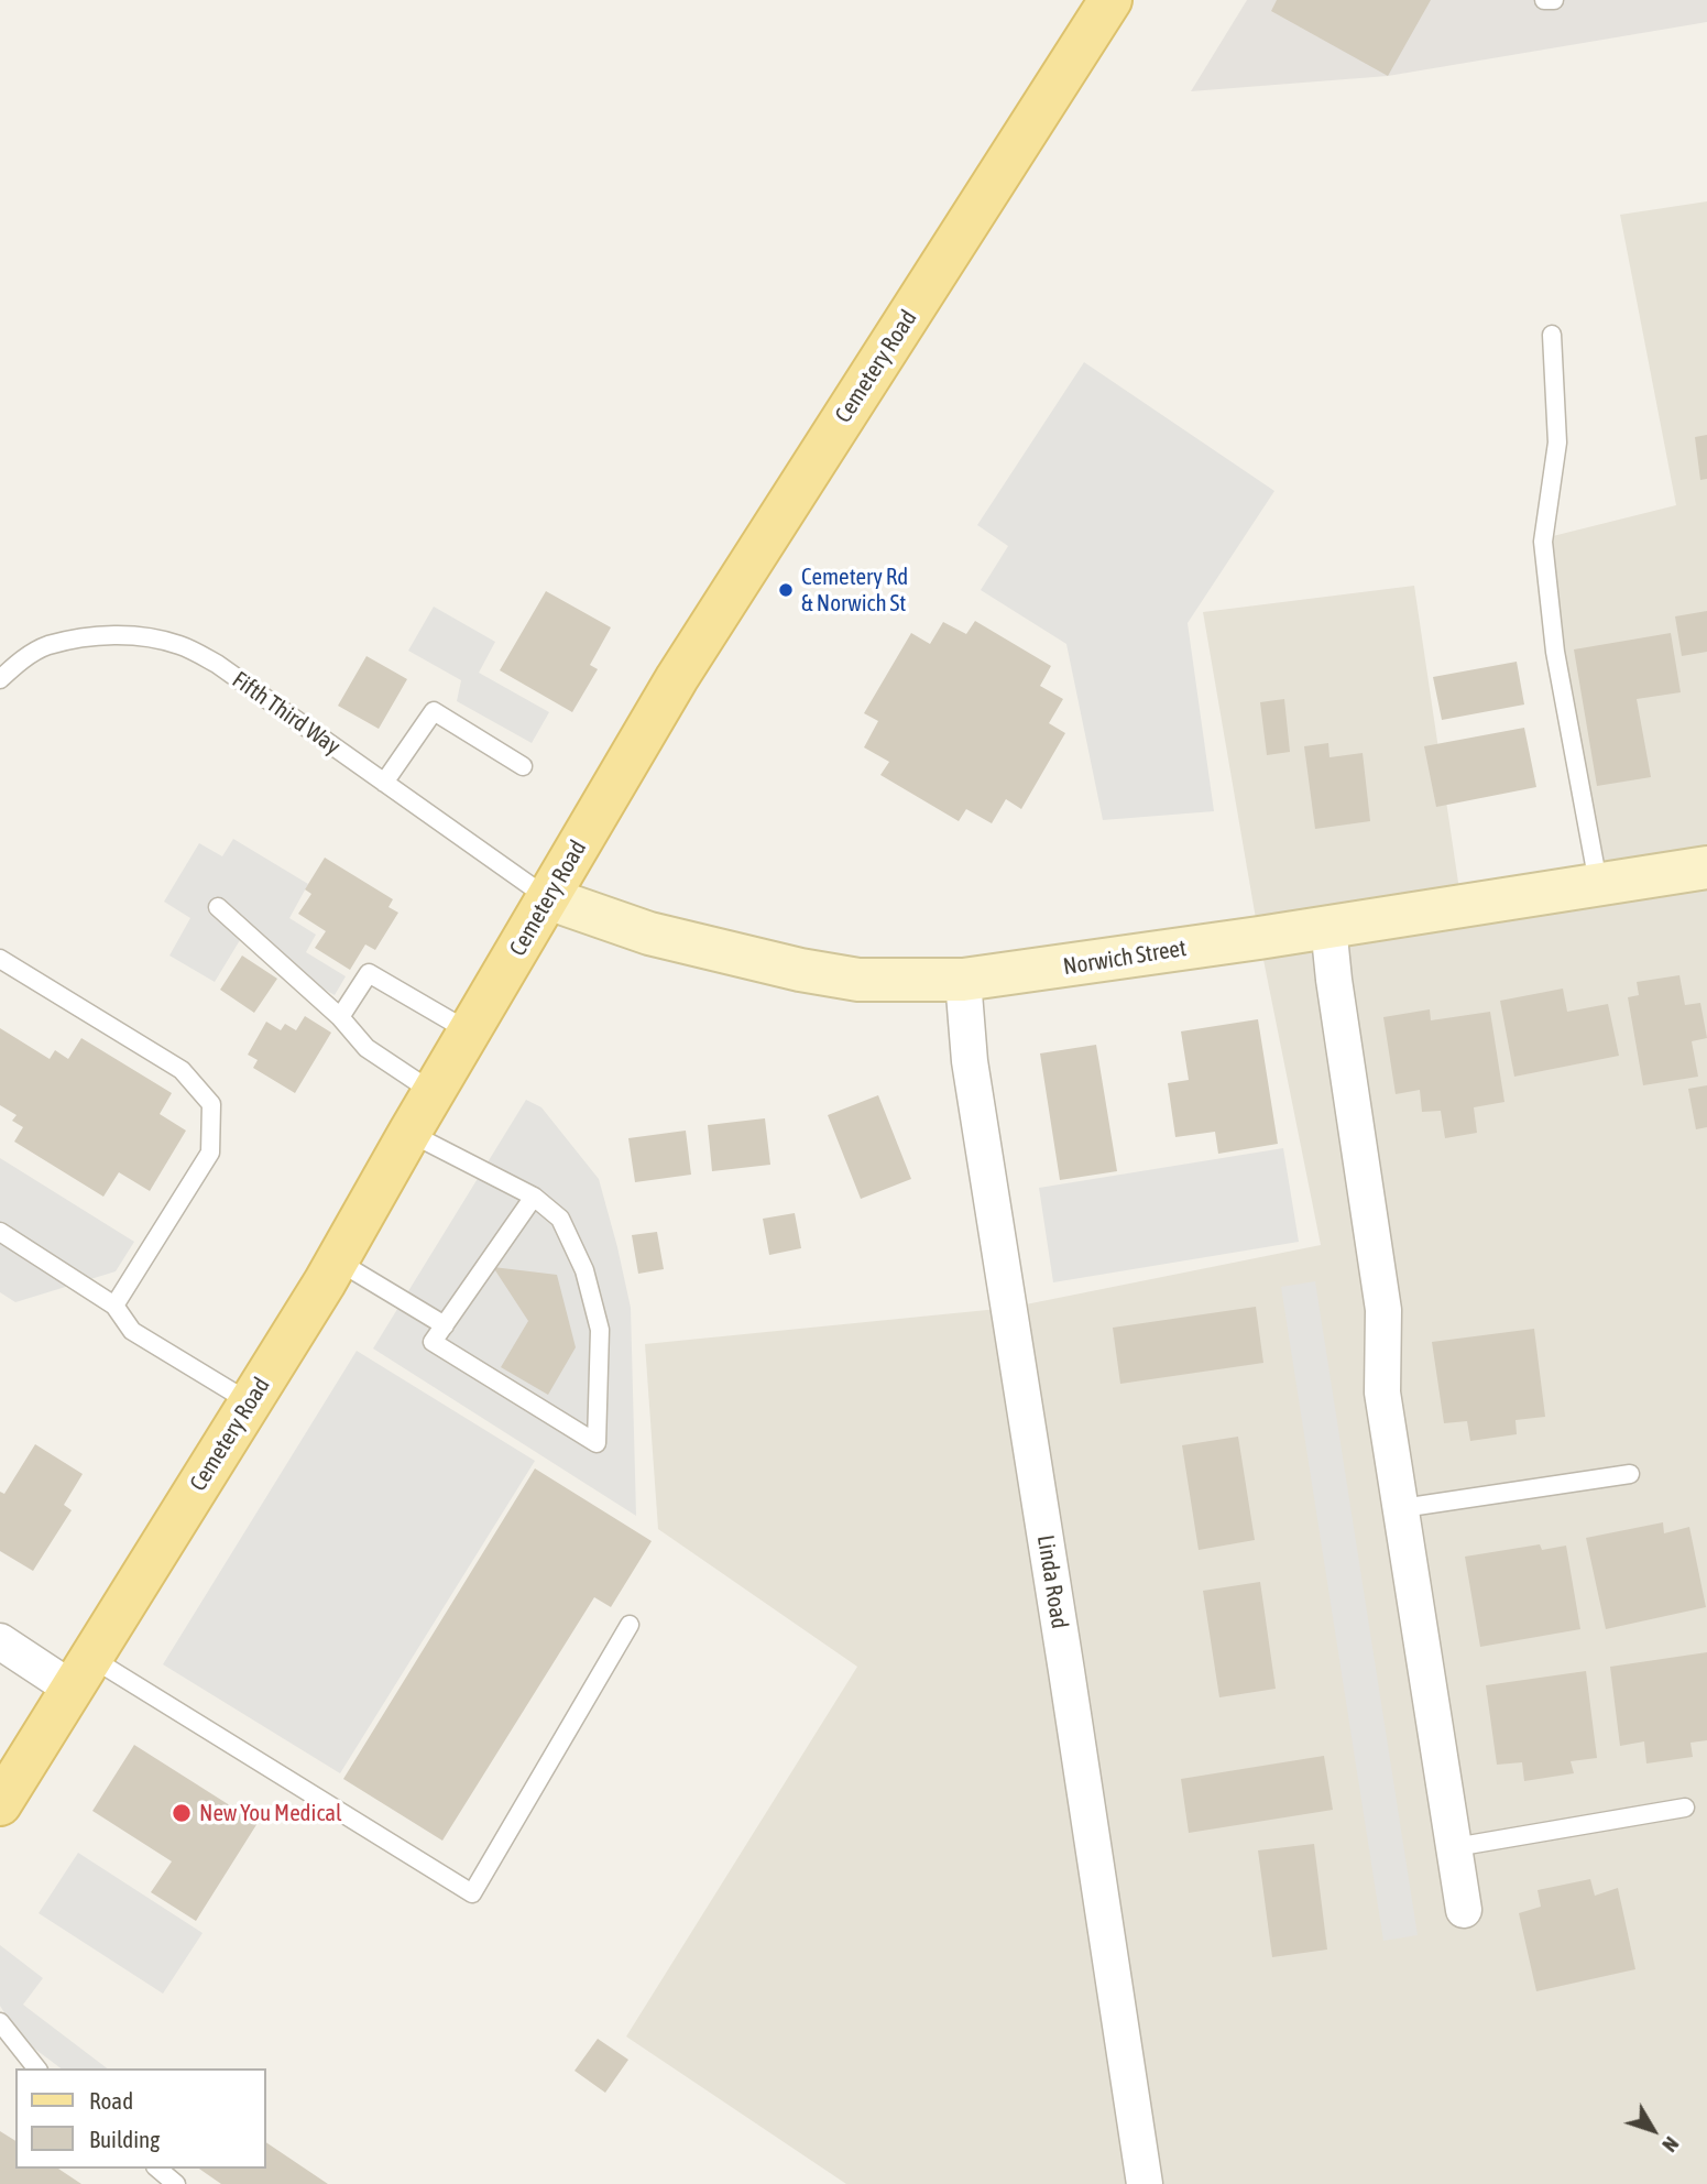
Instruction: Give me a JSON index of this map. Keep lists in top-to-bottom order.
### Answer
{
  "streets": {
    "main road": ["Cemetery Road", "Norwich Street"],
    "street": ["Linda Road"],
    "lane": ["Fifth Third Way"]
  },
  "crossings": [
    ["Cemetery Road", "Fifth Third Way"],
    ["Cemetery Road", "Norwich Street"],
    ["Fifth Third Way", "Norwich Street"],
    ["Norwich Street", "Linda Road"]
  ],
  "places": ["Cemetery Rd & Norwich St", "New You Medical"],
  "legend": ["Road", "Building"],
  "north": "bottom right"
}
